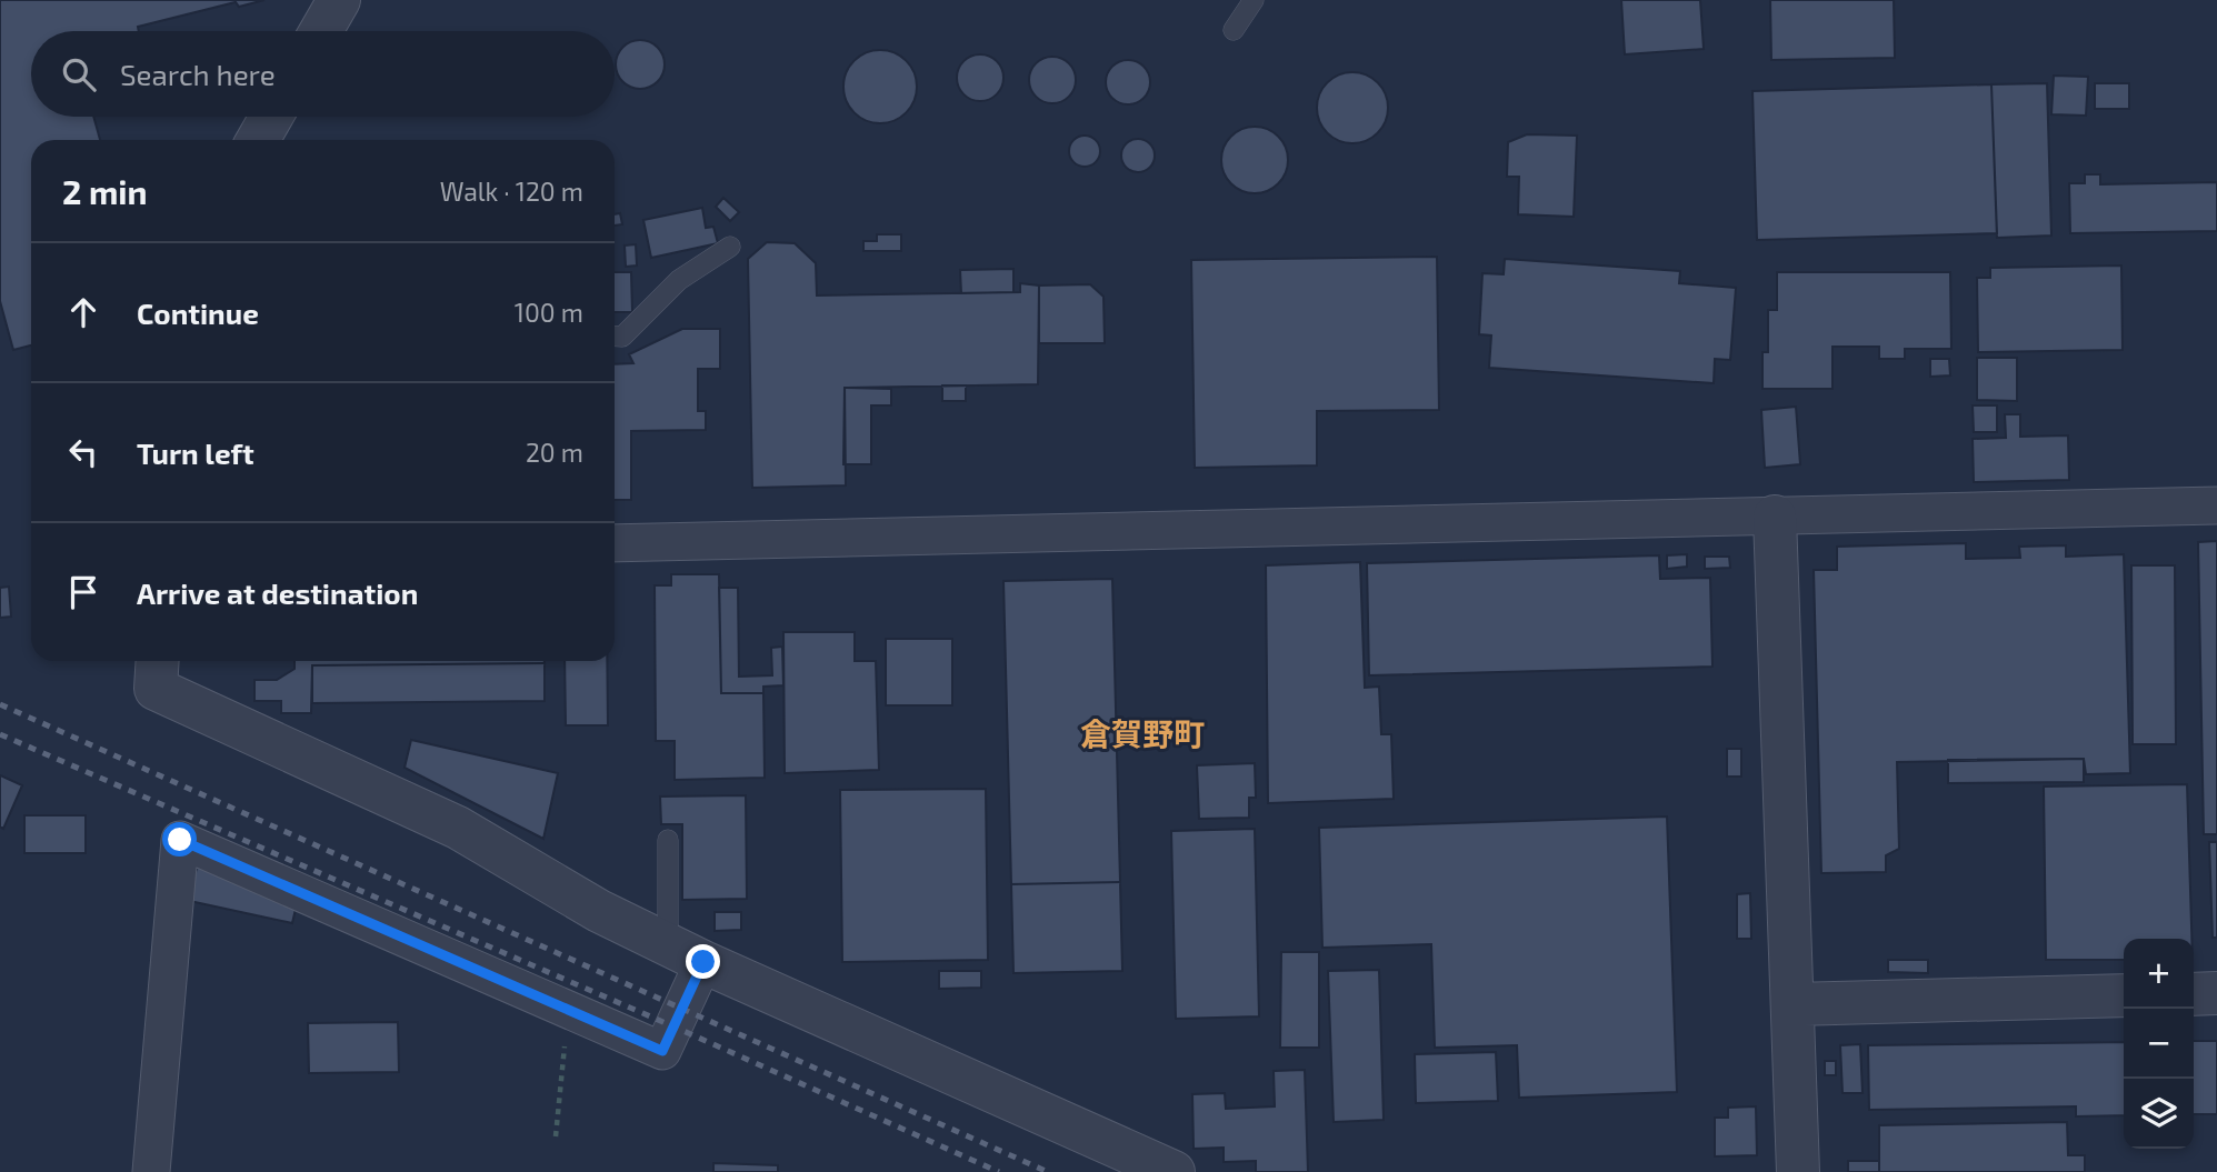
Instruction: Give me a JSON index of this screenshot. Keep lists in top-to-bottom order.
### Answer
{
  "districts": ["倉賀野町"],
  "page": {
    "search": "Search here",
    "heading": ["2 min", "Walk · 120 m"],
    "list": [
      ["Continue", "100 m"],
      ["Turn left", "20 m"],
      "Arrive at destination"
    ],
    "map_buttons": ["+", "−"]
  }
}
